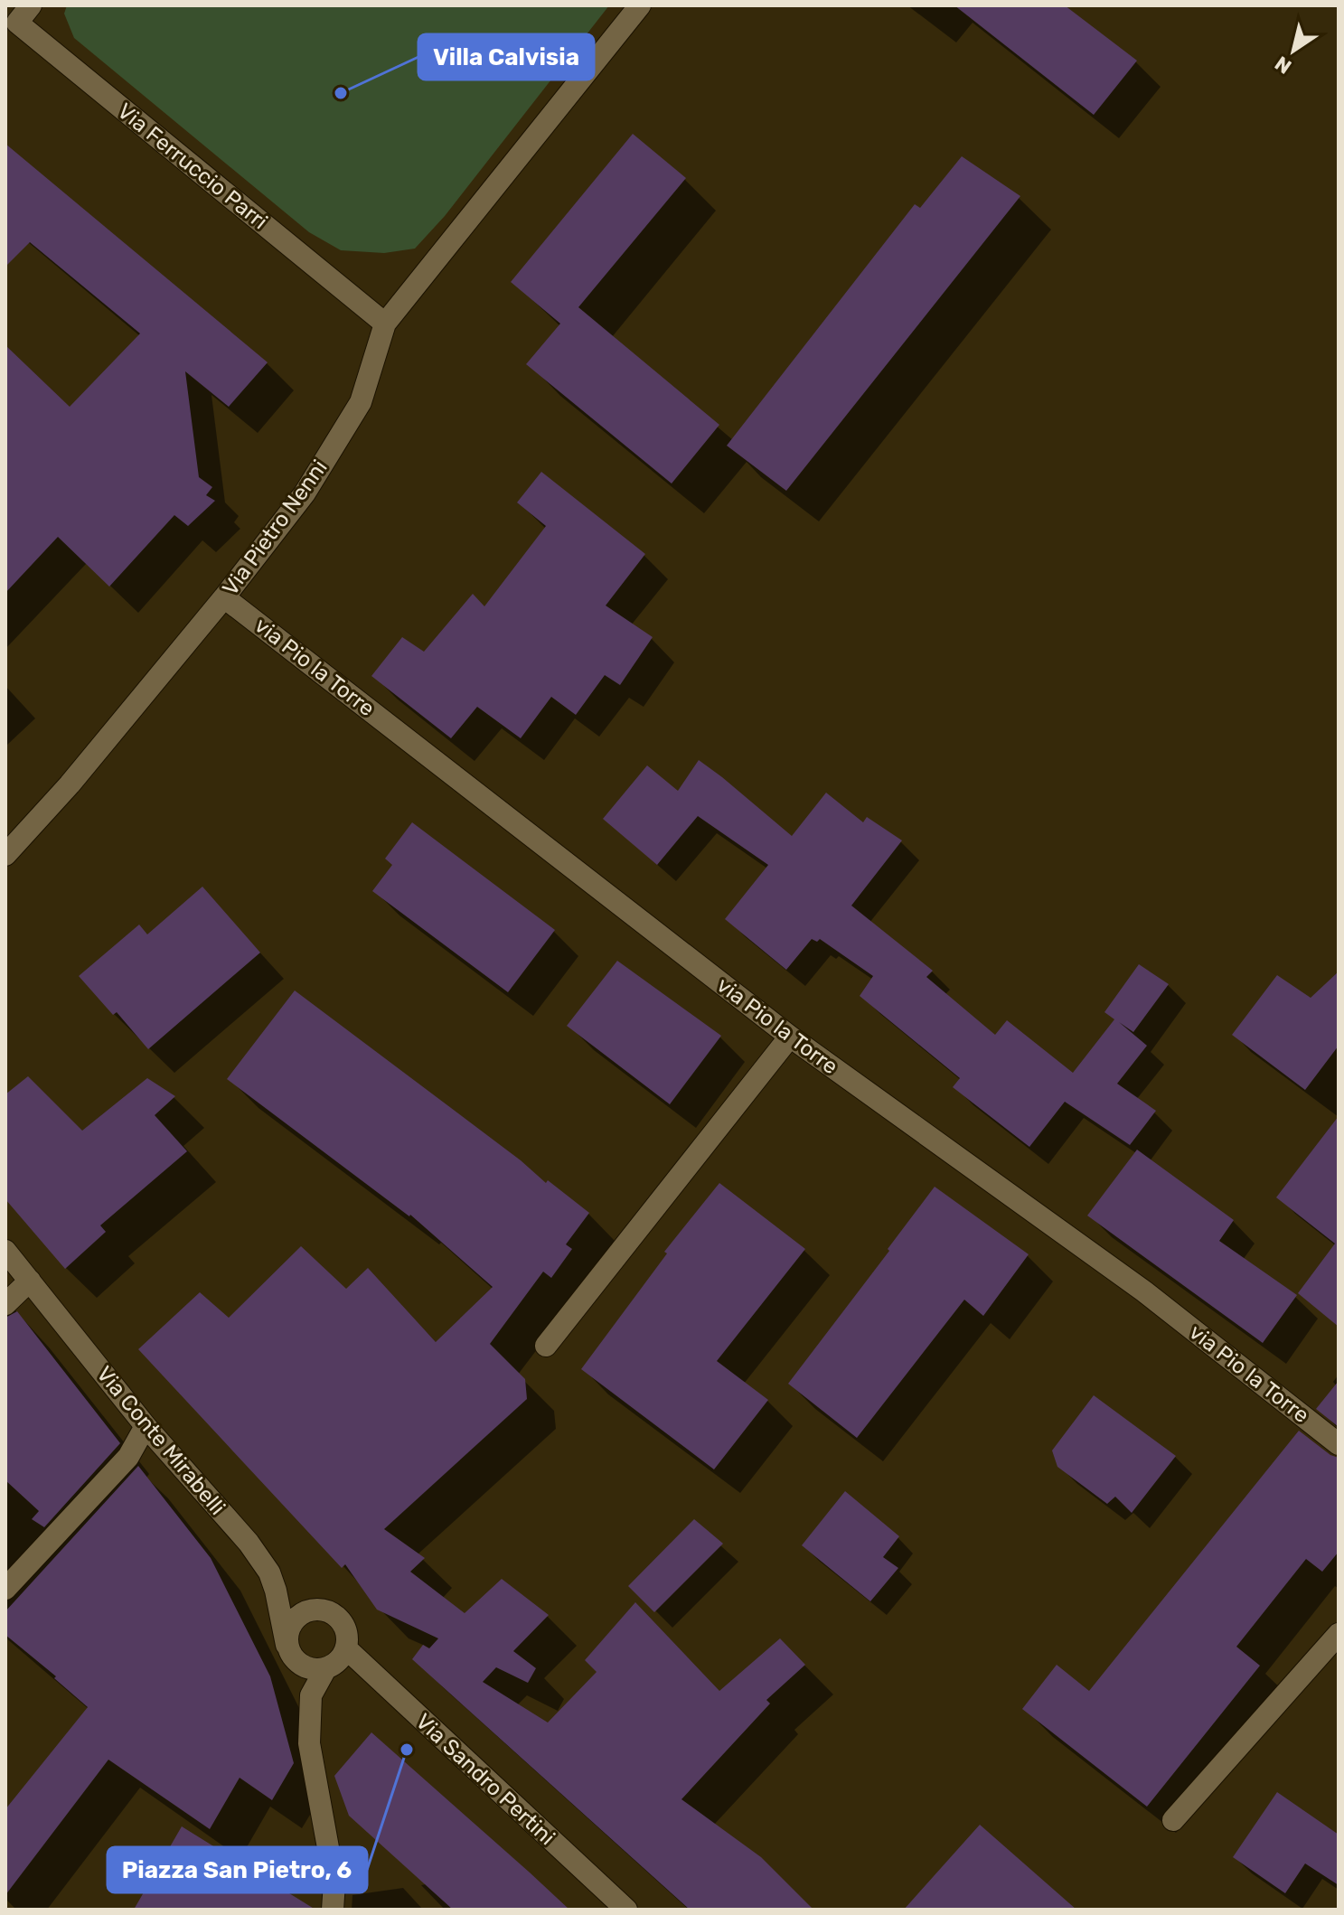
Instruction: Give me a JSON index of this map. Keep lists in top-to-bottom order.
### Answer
{
  "streets": {
    "street": [
      "Via Ferruccio Parri",
      "Via Pietro Nenni",
      "via Pio la Torre",
      "Via Conte Mirabelli",
      "Via Sandro Pertini"
    ]
  },
  "crossings": [
    ["Via Ferruccio Parri", "Via Pietro Nenni"],
    ["Via Pietro Nenni", "via Pio la Torre"],
    ["Via Conte Mirabelli", "Via Sandro Pertini"]
  ],
  "places": ["Villa Calvisia", "Piazza San Pietro, 6"],
  "north": "bottom left"
}
